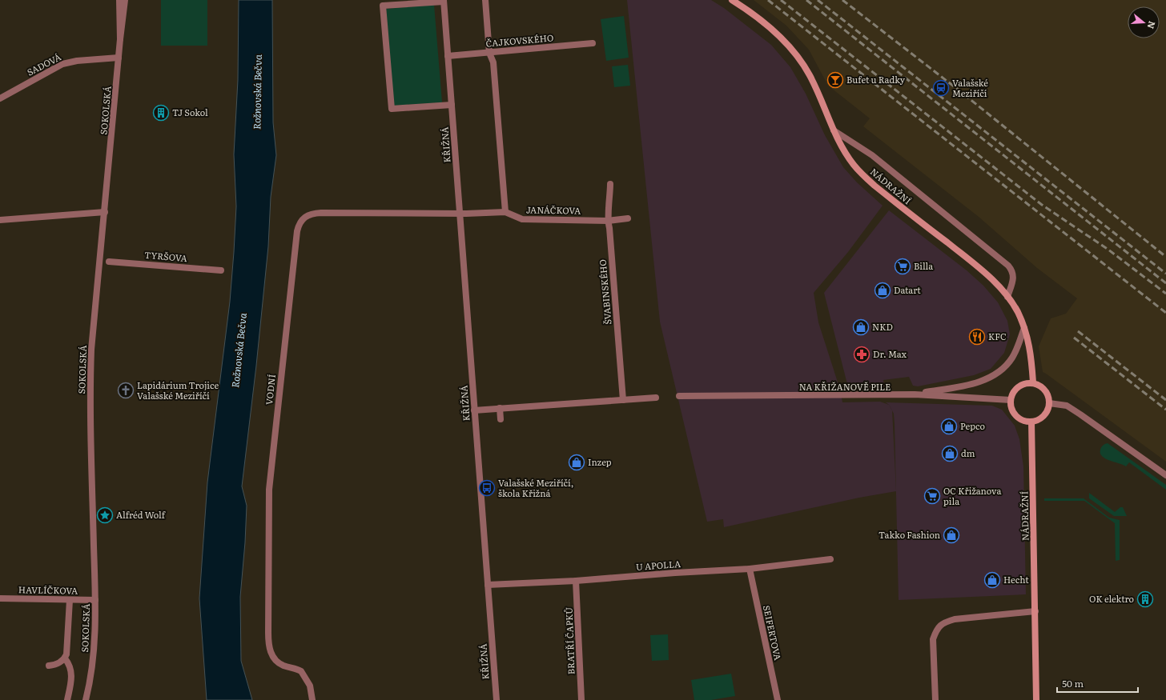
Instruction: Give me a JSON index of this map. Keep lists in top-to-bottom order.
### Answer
{
  "streets": {
    "main road": ["NÁDRAŽNÍ"],
    "street": [
      "ČAJKOVSKÉHO",
      "SADOVÁ",
      "SOKOLSKÁ",
      "KŘIŽNÁ",
      "JANÁČKOVA",
      "TYRŠOVA",
      "ŠVABINSKÉHO",
      "NA KŘIŽANOVĚ PILE",
      "VODNÍ",
      "U APOLLA",
      "HAVLÍČKOVA",
      "SEIFERTOVA",
      "BRATŘÍ ČAPKŮ"
    ]
  },
  "crossings": [
    ["ČAJKOVSKÉHO", "KŘIŽNÁ"],
    ["SADOVÁ", "SOKOLSKÁ"],
    ["SOKOLSKÁ", "HAVLÍČKOVA"],
    ["KŘIŽNÁ", "JANÁČKOVA"],
    ["KŘIŽNÁ", "VODNÍ"],
    ["KŘIŽNÁ", "U APOLLA"],
    ["NÁDRAŽNÍ", "NA KŘIŽANOVĚ PILE"],
    ["JANÁČKOVA", "ŠVABINSKÉHO"],
    ["JANÁČKOVA", "VODNÍ"],
    ["U APOLLA", "SEIFERTOVA"],
    ["U APOLLA", "BRATŘÍ ČAPKŮ"]
  ],
  "water": ["Rožnovská Bečva"],
  "places": {
    "bar": ["Bufet u Radky"],
    "station": ["Valašské Meziříčí"],
    "building": ["TJ Sokol", "OK elektro"],
    "supermarket": ["Billa", "OC Křižanova pila"],
    "shop": [
      "Datart",
      "NKD",
      "Pepco",
      "dm",
      "Inzep",
      "Takko Fashion",
      "Hecht"
    ],
    "restaurant": ["KFC"],
    "pharmacy": ["Dr. Max"],
    "church": ["Lapidárium Trojice Valašské Meziříčí"],
    "bus stop": ["Valašské Meziříčí, škola Křižná"],
    "place": ["Alfréd Wolf"]
  },
  "scale_bar": "50 m",
  "north": "right"
}
